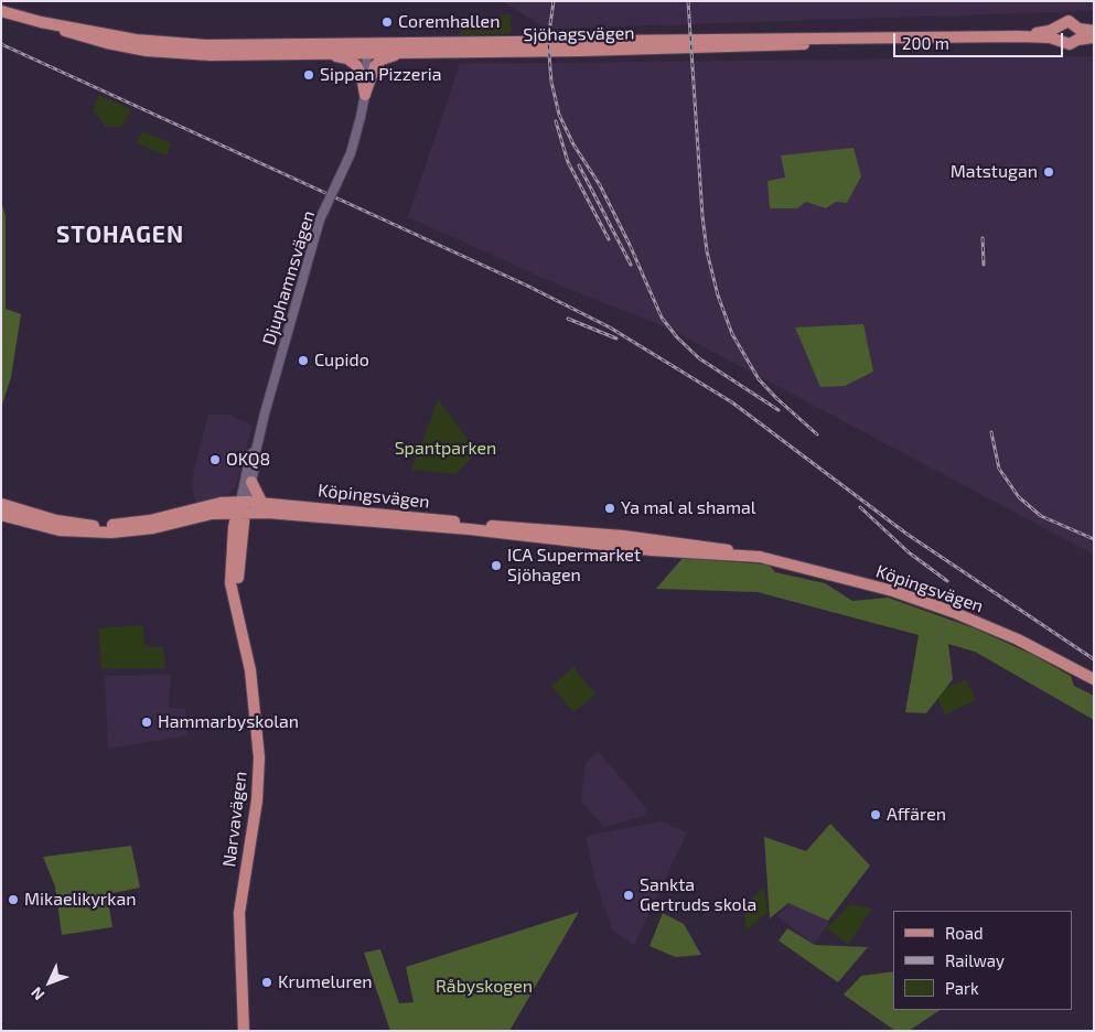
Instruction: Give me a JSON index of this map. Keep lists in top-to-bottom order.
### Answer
{
  "streets": {
    "main road": ["Sjöhagsvägen", "Köpingsvägen", "Narvavägen"],
    "street": ["Djuphamnsvägen"]
  },
  "crossings": [
    ["Sjöhagsvägen", "Djuphamnsvägen"],
    ["Djuphamnsvägen", "Köpingsvägen"],
    ["Djuphamnsvägen", "Narvavägen"],
    ["Köpingsvägen", "Narvavägen"]
  ],
  "districts": ["STOHAGEN"],
  "parks": ["Spantparken", "Råbyskogen"],
  "places": [
    "Coremhallen",
    "Sippan Pizzeria",
    "Matstugan",
    "Cupido",
    "OKQ8",
    "Ya mal al shamal",
    "ICA Supermarket Sjöhagen",
    "Hammarbyskolan",
    "Affären",
    "Sankta Gertruds skola",
    "Mikaelikyrkan",
    "Krumeluren"
  ],
  "legend": ["Road", "Railway", "Park"],
  "scale_bar": "200 m",
  "north": "bottom left"
}
